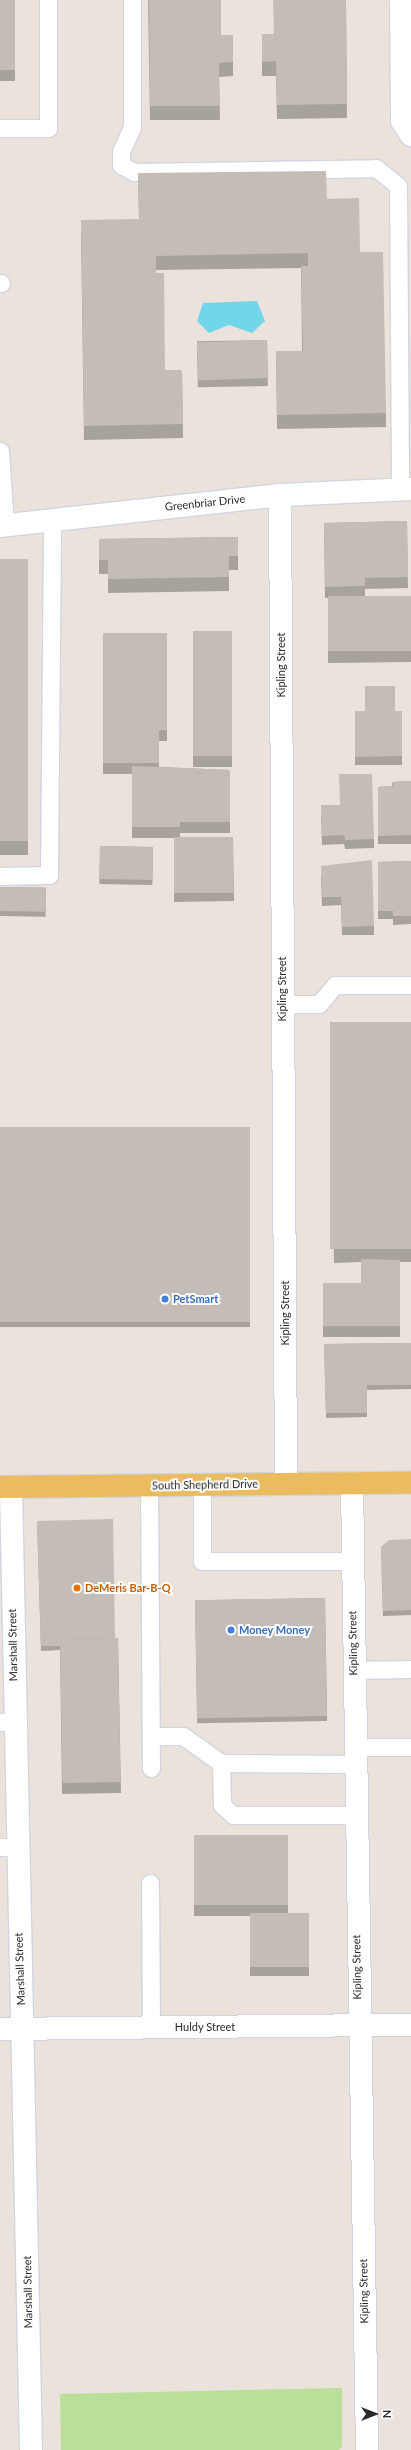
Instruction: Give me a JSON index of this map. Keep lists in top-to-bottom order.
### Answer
{
  "streets": {
    "main road": ["South Shepherd Drive"],
    "street": [
      "Greenbriar Drive",
      "Kipling Street",
      "Marshall Street",
      "Huldy Street"
    ]
  },
  "crossings": [
    ["Greenbriar Drive", "Kipling Street"],
    ["Kipling Street", "South Shepherd Drive"],
    ["Kipling Street", "Huldy Street"],
    ["South Shepherd Drive", "Marshall Street"],
    ["Marshall Street", "Huldy Street"]
  ],
  "places": ["PetSmart", "DeMeris Bar-B-Q", "Money Money"],
  "north": "right"
}
